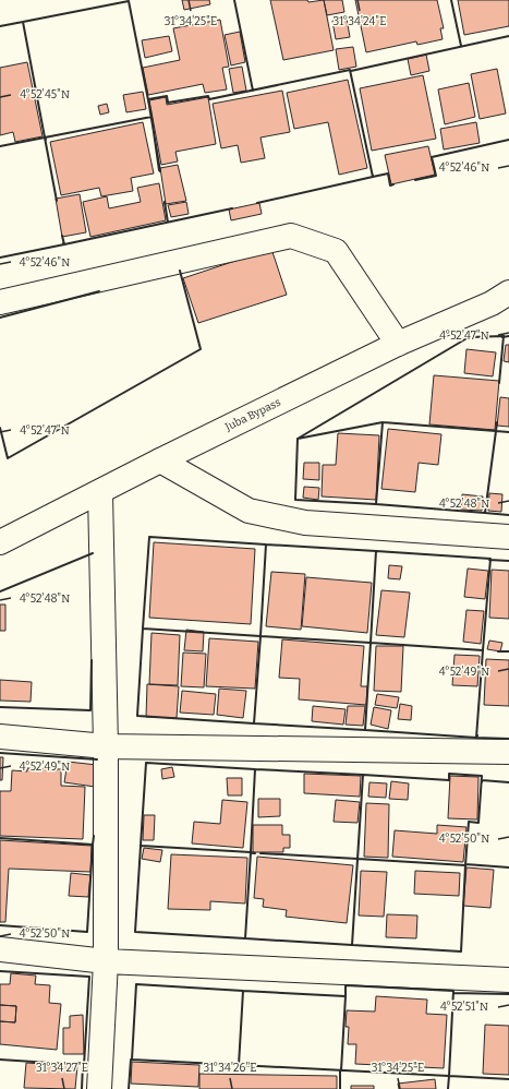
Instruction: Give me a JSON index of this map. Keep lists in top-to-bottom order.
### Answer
{
  "streets": {
    "street": ["Juba Bypass"]
  },
  "coordinates": [
    "31°34'25\"E",
    "31°34'24\"E",
    "4°52'45\"N",
    "4°52'46\"N",
    "4°52'47\"N",
    "4°52'48\"N",
    "4°52'49\"N",
    "4°52'50\"N",
    "4°52'51\"N",
    "31°34'27\"E",
    "31°34'26\"E"
  ]
}
